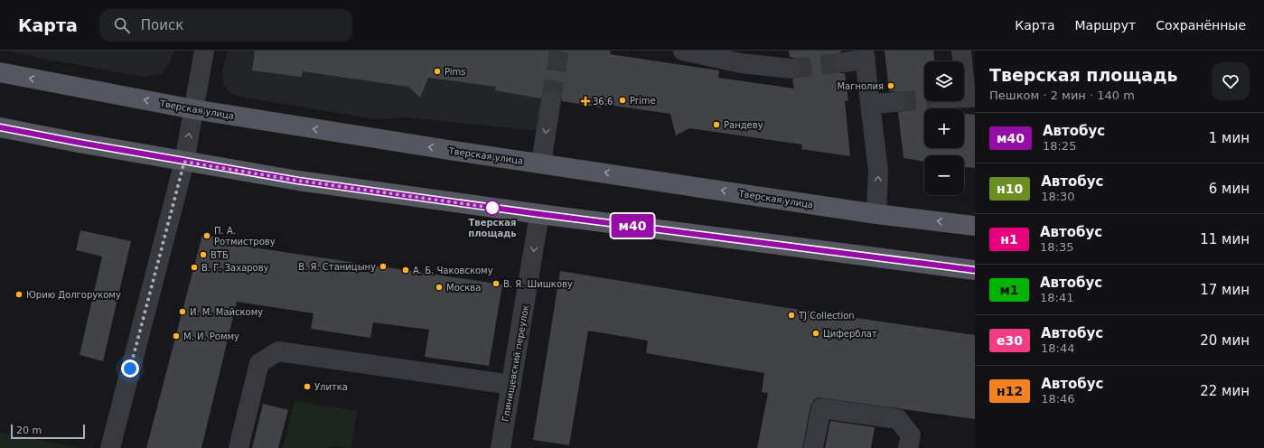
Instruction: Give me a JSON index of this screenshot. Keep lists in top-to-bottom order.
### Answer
{
  "streets": {
    "main road": ["Тверская улица"],
    "street": ["Глинищевский переулок"]
  },
  "one_way": ["Глинищевский переулок"],
  "places": {
    "other": [
      "Pims",
      "Магнолия",
      "Prime",
      "Рандеву",
      "Тверская площадь",
      "П. А. Ротмистрову",
      "ВТБ",
      "В. Я. Станицыну",
      "В. Г. Захарову",
      "А. Б. Чаковскому",
      "В. Я. Шишкову",
      "Москва",
      "Юрию Долгорукому",
      "И. М. Майскому",
      "TJ Collection",
      "Циферблат",
      "М. И. Ромму",
      "Улитка"
    ],
    "health": ["36,6"]
  },
  "lines": ["bus line м40"],
  "scale_bar": "20 m",
  "page": {
    "header": "Карта",
    "search": "Поиск",
    "nav": ["Карта", "Маршрут", "Сохранённые"],
    "on_map": "м40",
    "heading": ["Тверская площадь", "Пешком · 2 мин · 140 m"],
    "map_buttons": ["+", "−"],
    "list": [
      {
        "mark": "м40",
        "name": "Автобус",
        "note": "18:25",
        "value": "1 мин"
      },
      {
        "mark": "н10",
        "name": "Автобус",
        "note": "18:30",
        "value": "6 мин"
      },
      {
        "mark": "н1",
        "name": "Автобус",
        "note": "18:35",
        "value": "11 мин"
      },
      {
        "mark": "м1",
        "name": "Автобус",
        "note": "18:41",
        "value": "17 мин"
      },
      {
        "mark": "е30",
        "name": "Автобус",
        "note": "18:44",
        "value": "20 мин"
      },
      {
        "mark": "н12",
        "name": "Автобус",
        "note": "18:46",
        "value": "22 мин"
      }
    ],
    "scale": "20 m"
  }
}
